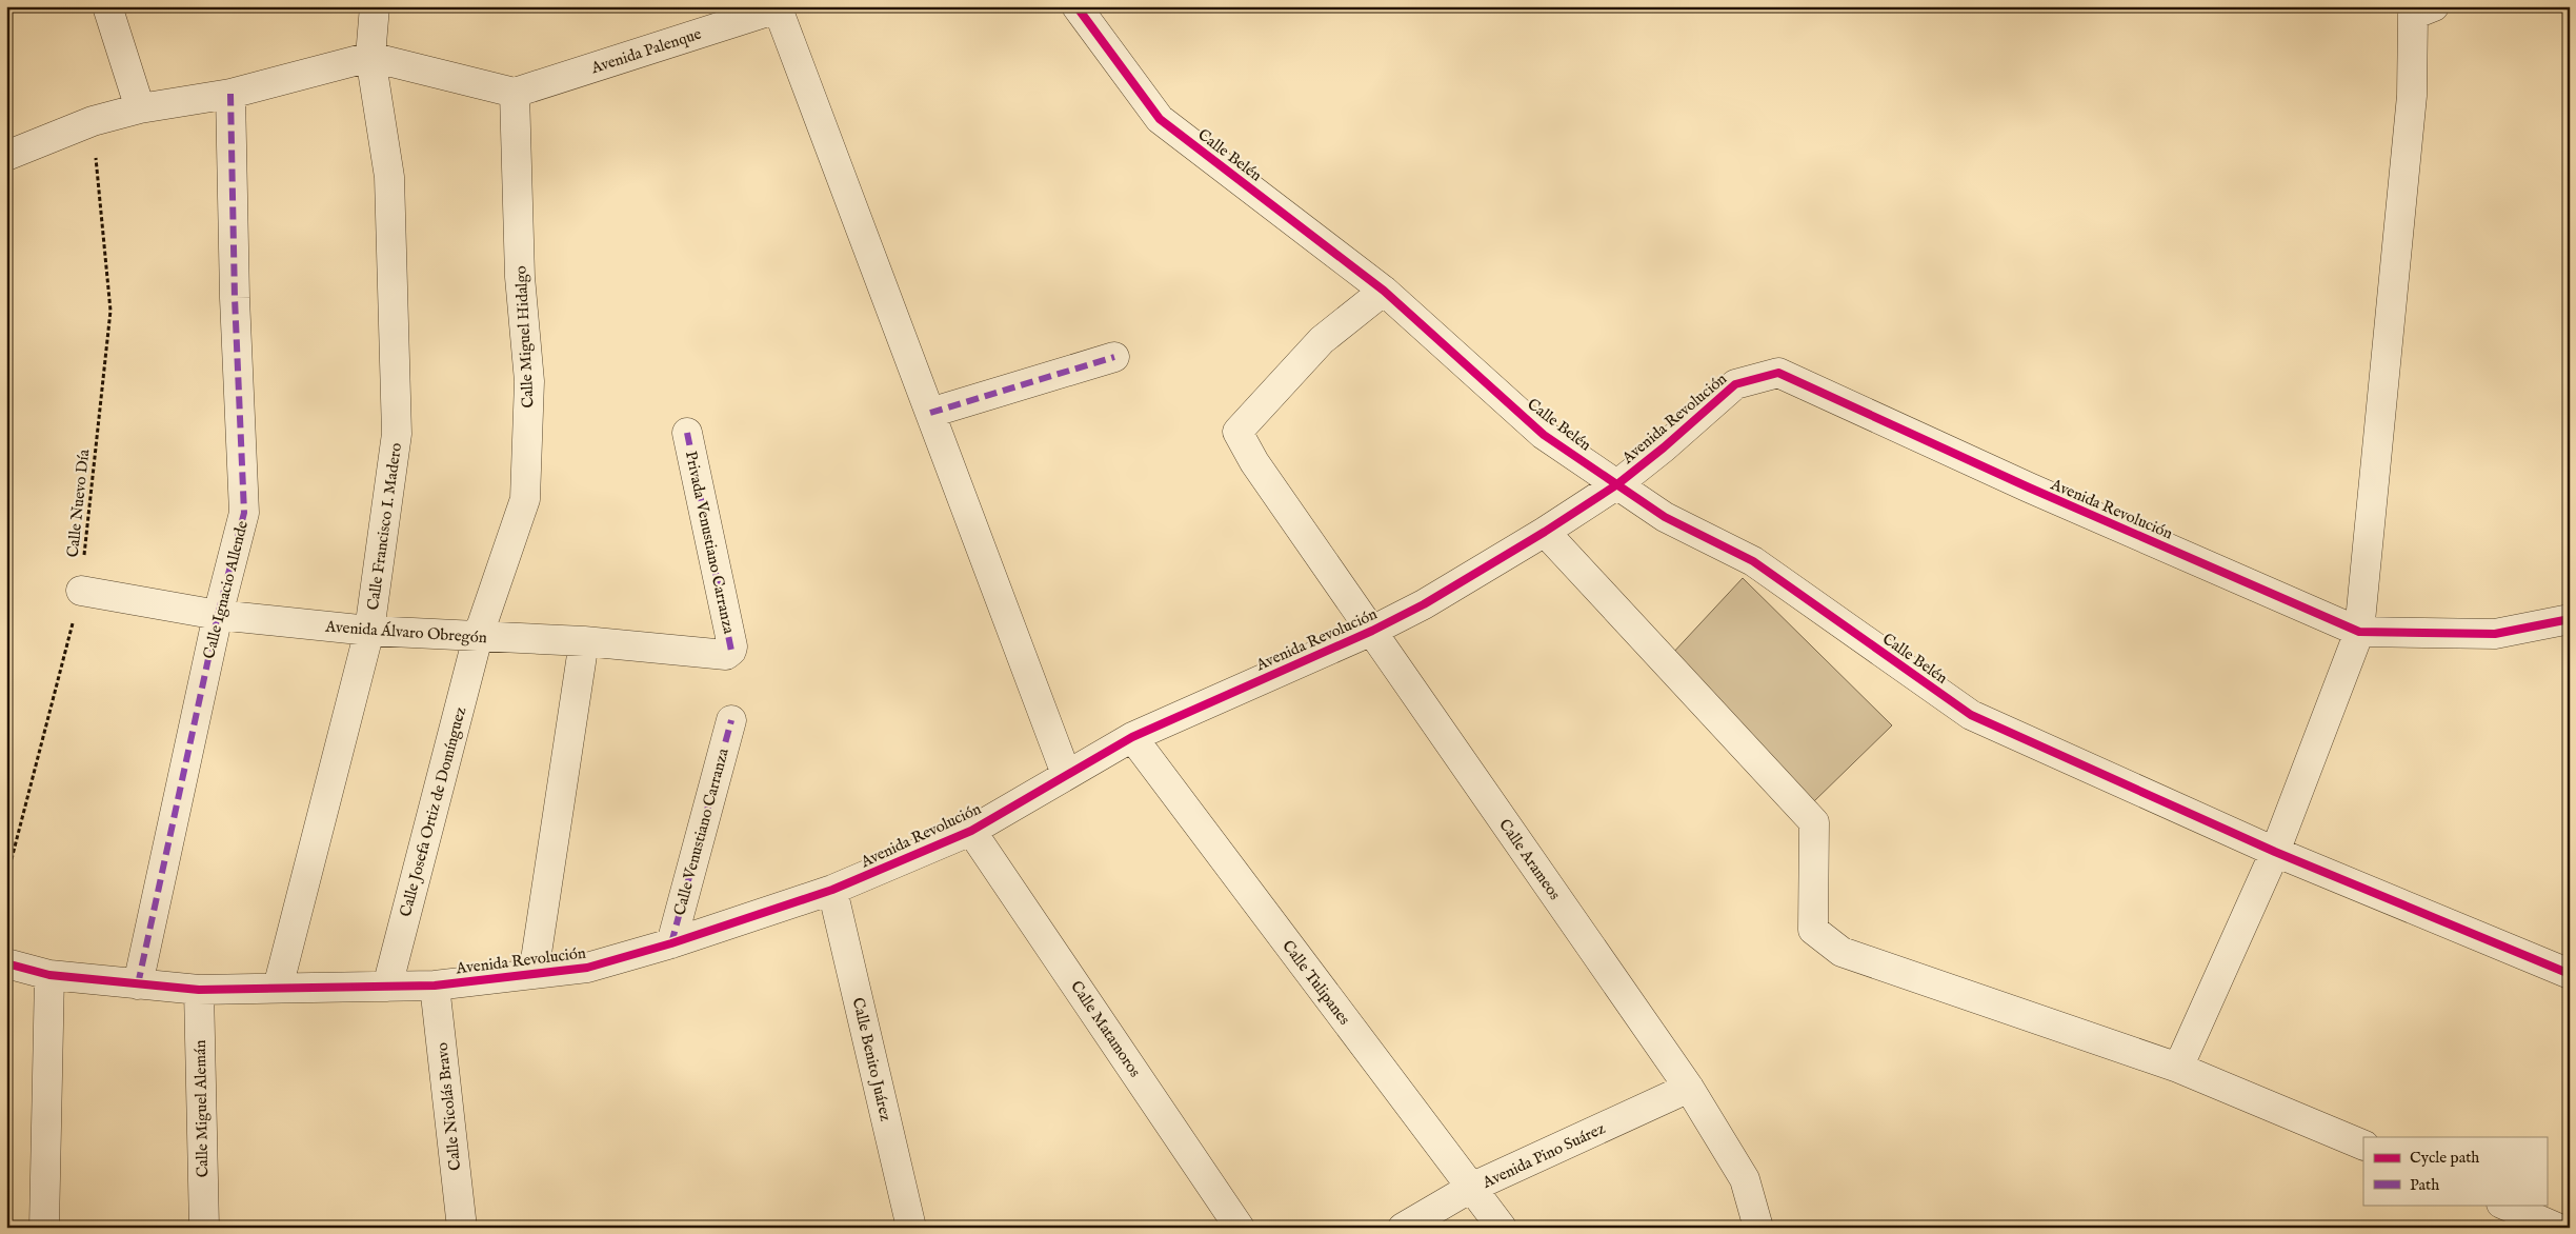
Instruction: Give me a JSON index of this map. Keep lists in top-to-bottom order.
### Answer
{
  "streets": {
    "street": [
      "Avenida Palenque",
      "Calle Belén",
      "Calle Miguel Hidalgo",
      "Avenida Revolución",
      "Calle Francisco I. Madero",
      "Privada Venustiano Carranza",
      "Calle Ignacio Allende",
      "Avenida Álvaro Obregón",
      "Calle Josefa Ortiz de Domínguez",
      "Calle Venustiano Carranza",
      "Calle Arameos",
      "Calle Tulipanes",
      "Calle Matamoros",
      "Calle Benito Juárez",
      "Calle Nicolás Bravo",
      "Calle Miguel Alemán",
      "Avenida Pino Suárez"
    ],
    "path": ["Calle Nuevo Día"]
  },
  "crossings": [
    ["Avenida Palenque", "Calle Miguel Hidalgo"],
    ["Calle Belén", "Avenida Revolución"],
    ["Calle Belén", "Calle Arameos"],
    ["Calle Miguel Hidalgo", "Avenida Álvaro Obregón"],
    ["Calle Miguel Hidalgo", "Calle Josefa Ortiz de Domínguez"],
    ["Avenida Revolución", "Calle Francisco I. Madero"],
    ["Avenida Revolución", "Calle Ignacio Allende"],
    ["Avenida Revolución", "Calle Josefa Ortiz de Domínguez"],
    ["Avenida Revolución", "Calle Venustiano Carranza"],
    ["Avenida Revolución", "Calle Arameos"],
    ["Avenida Revolución", "Calle Tulipanes"],
    ["Avenida Revolución", "Calle Matamoros"],
    ["Avenida Revolución", "Calle Benito Juárez"],
    ["Avenida Revolución", "Calle Nicolás Bravo"],
    ["Avenida Revolución", "Calle Miguel Alemán"],
    ["Calle Nuevo Día", "Avenida Álvaro Obregón"],
    ["Calle Francisco I. Madero", "Avenida Álvaro Obregón"],
    ["Privada Venustiano Carranza", "Avenida Álvaro Obregón"],
    ["Calle Ignacio Allende", "Avenida Álvaro Obregón"],
    ["Avenida Álvaro Obregón", "Calle Josefa Ortiz de Domínguez"],
    ["Calle Arameos", "Avenida Pino Suárez"],
    ["Calle Tulipanes", "Avenida Pino Suárez"]
  ],
  "legend": ["Cycle path", "Path"]
}
